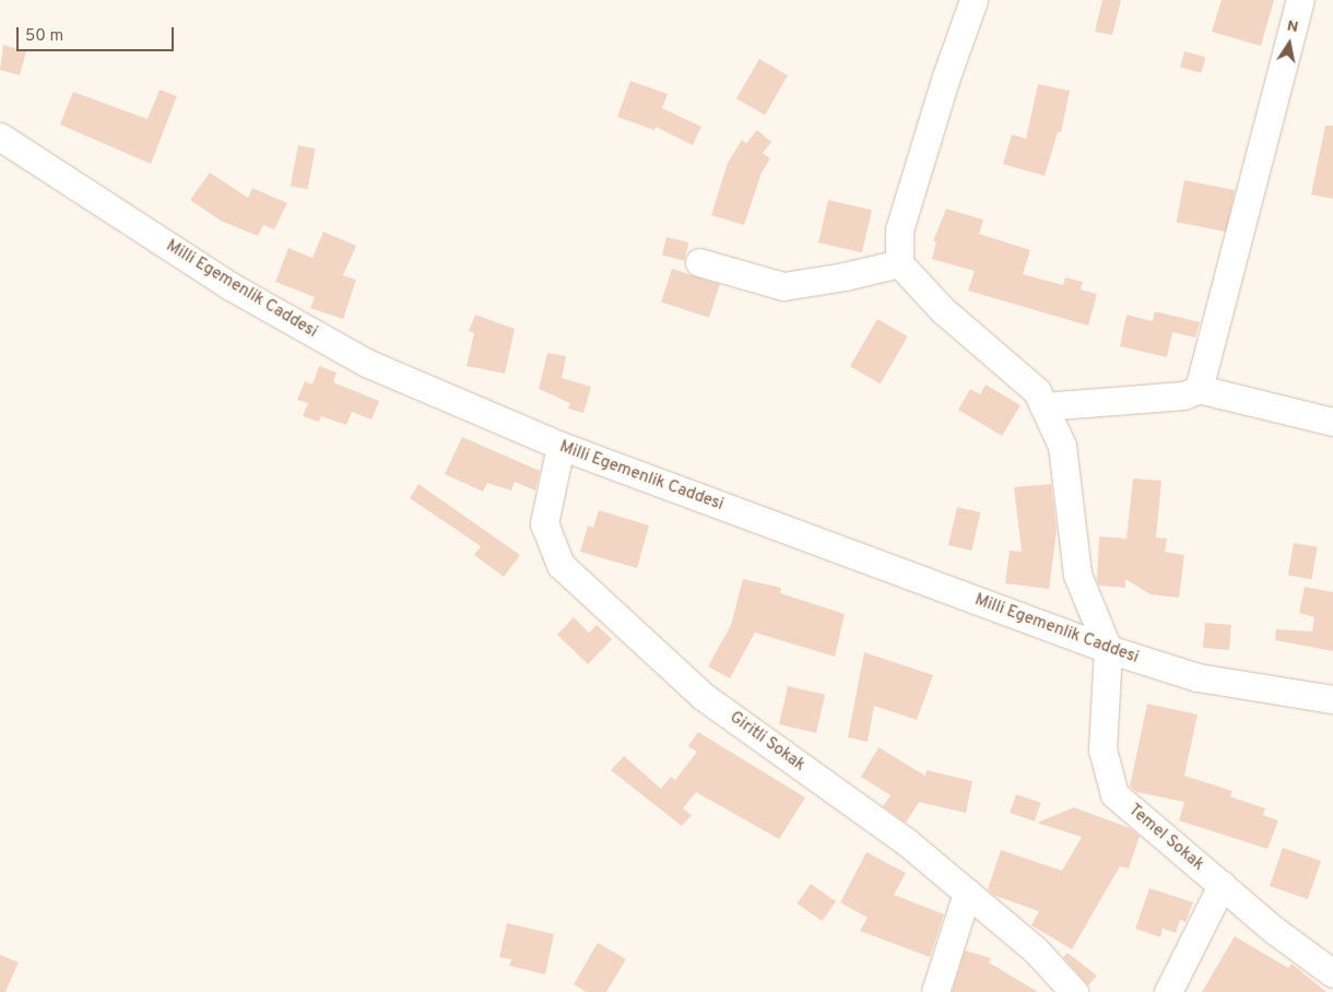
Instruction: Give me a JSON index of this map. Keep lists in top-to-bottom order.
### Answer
{
  "streets": {
    "street": ["Milli Egemenlik Caddesi", "Giritli Sokak", "Temel Sokak"]
  },
  "crossings": [
    ["Milli Egemenlik Caddesi", "Giritli Sokak"],
    ["Milli Egemenlik Caddesi", "Temel Sokak"]
  ],
  "scale_bar": "50 m",
  "north": "top"
}
